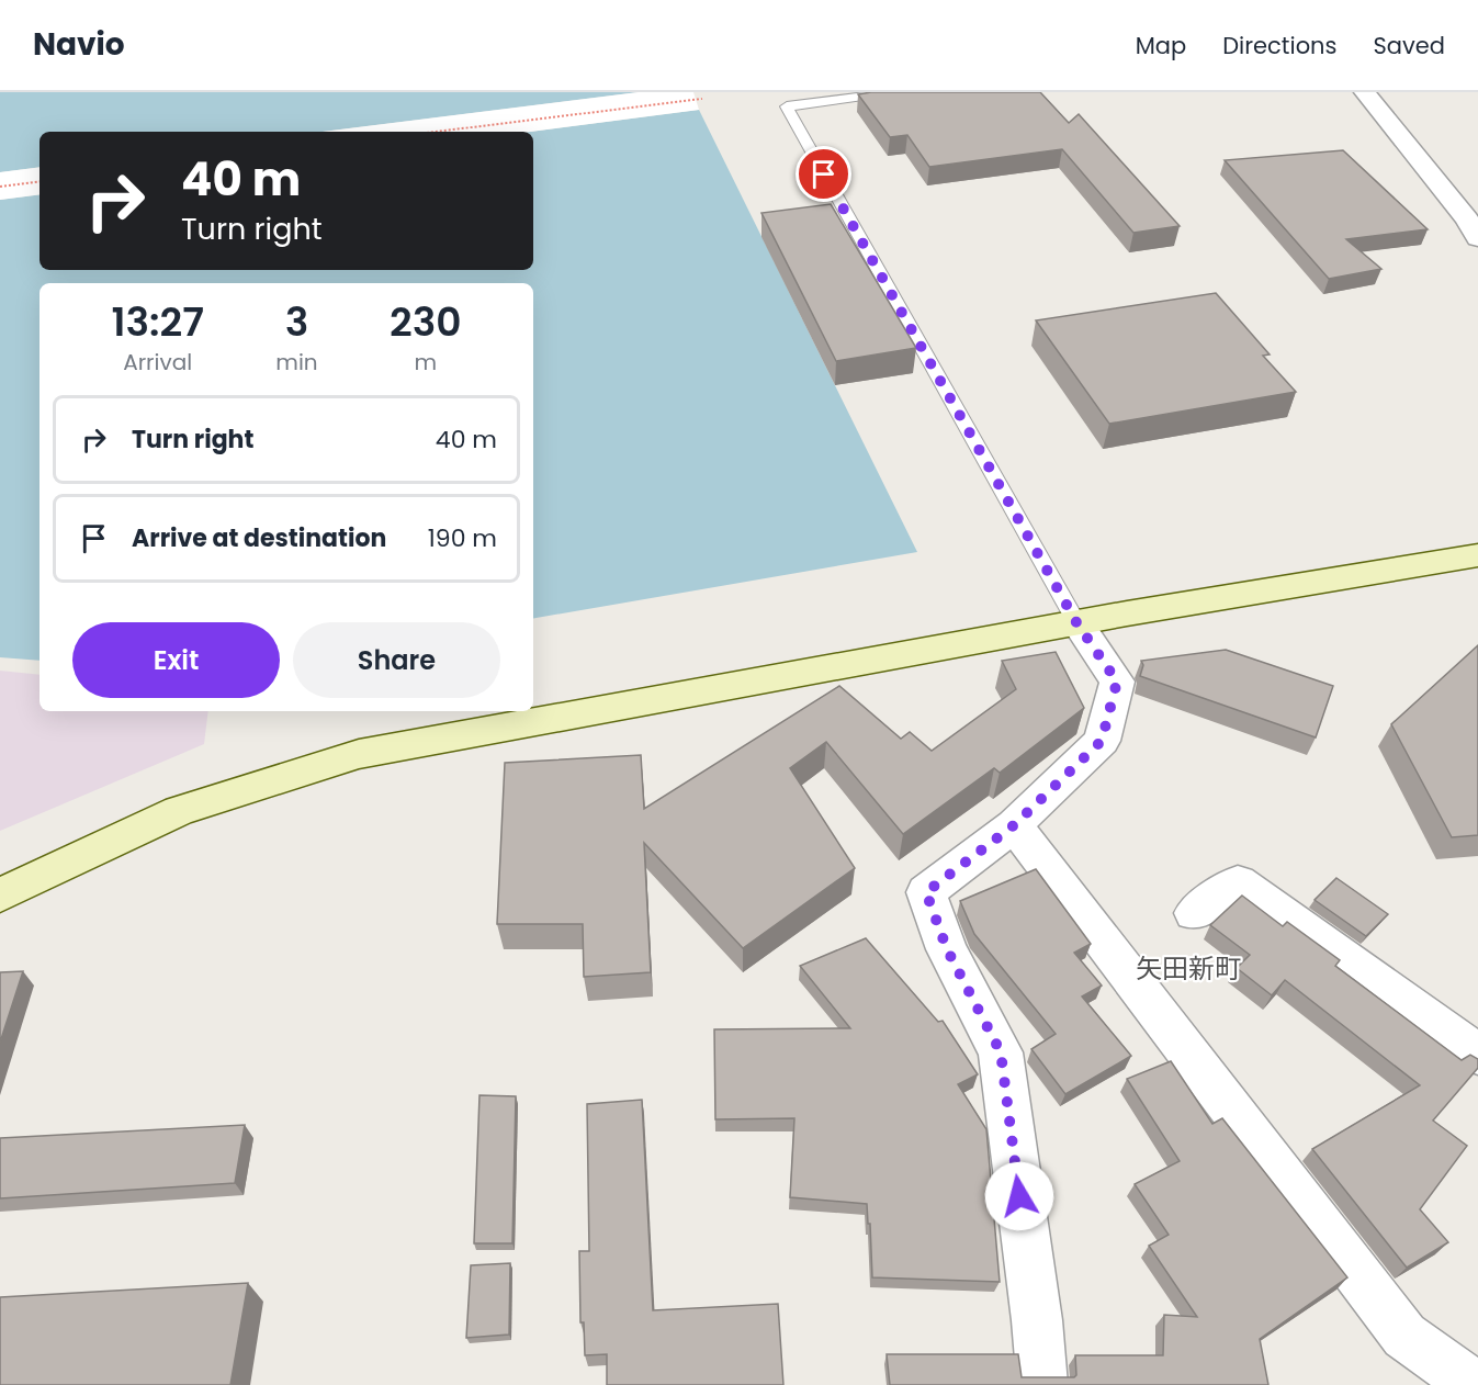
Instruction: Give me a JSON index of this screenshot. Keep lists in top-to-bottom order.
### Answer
{
  "districts": ["矢田新町"],
  "page": {
    "header": "Navio",
    "nav": ["Map", "Directions", "Saved"],
    "turn": ["40 m", "Turn right"],
    "eta": [
      "13:27",
      "Arrival",
      "3",
      "min",
      "230",
      "m"
    ],
    "list": [
      {
        "name": "Turn right",
        "value": "40 m"
      },
      {
        "name": "Arrive at destination",
        "value": "190 m"
      }
    ],
    "buttons": ["Exit", "Share"]
  }
}
